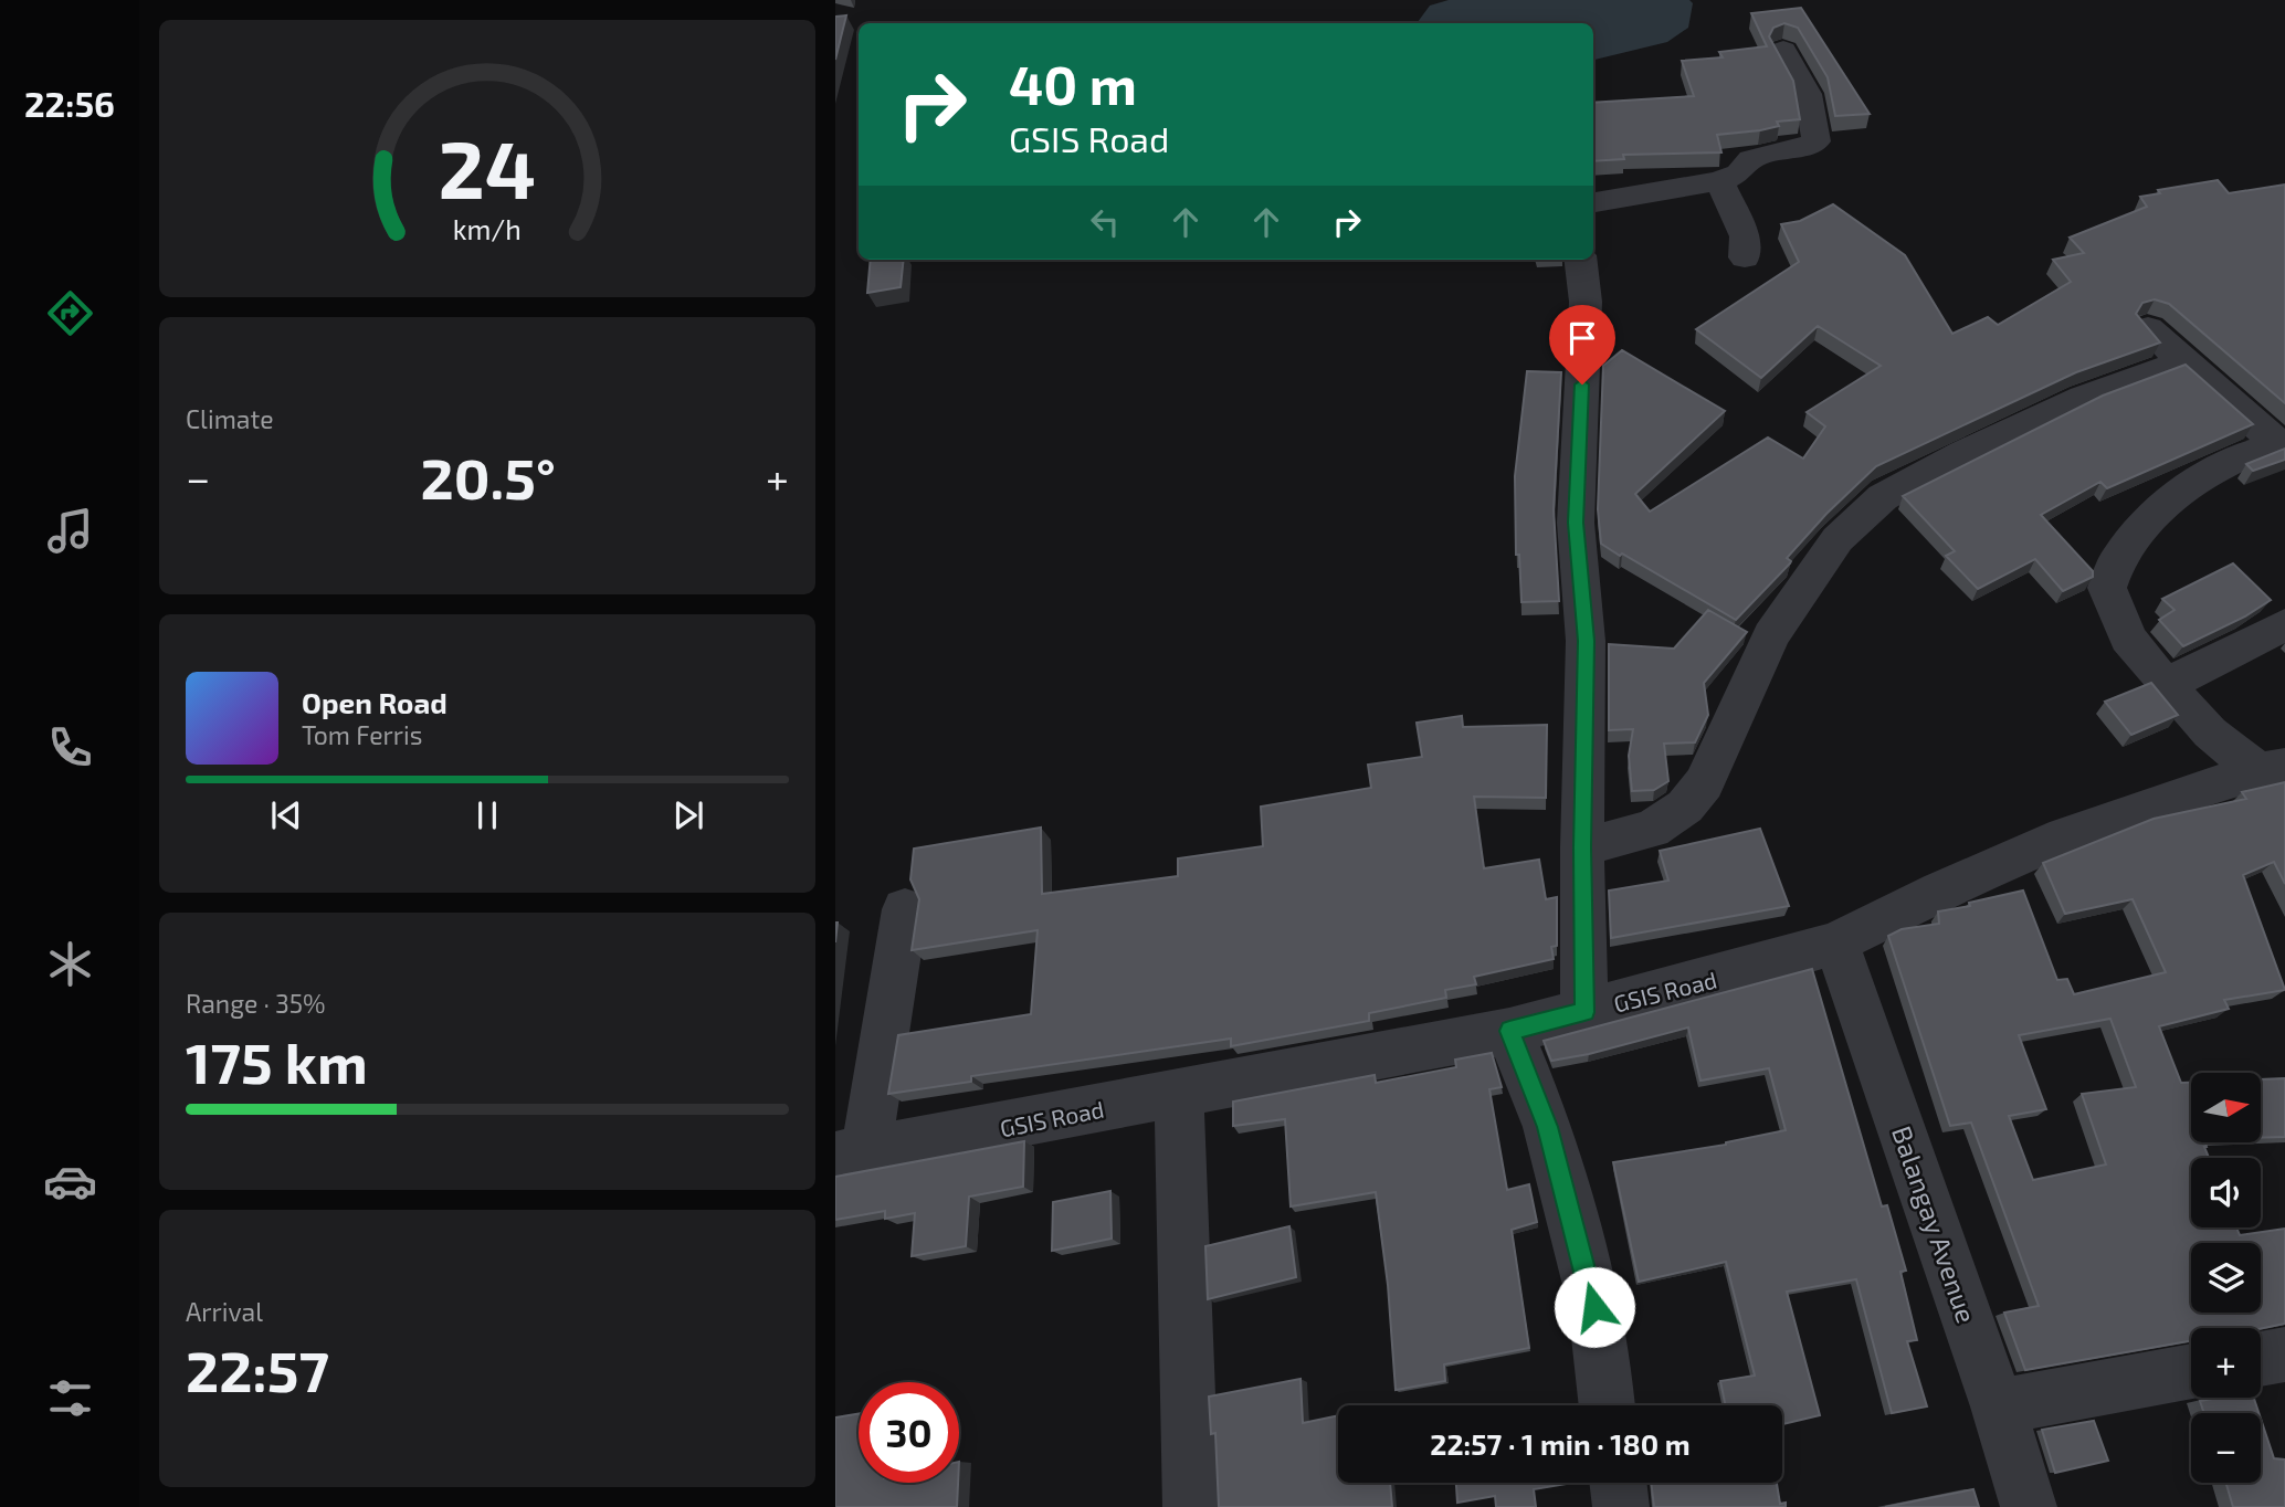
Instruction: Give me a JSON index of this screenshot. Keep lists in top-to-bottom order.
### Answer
{
  "streets": {
    "street": ["GSIS Road", "Balangay Avenue"]
  },
  "crossings": [
    ["GSIS Road", "Balangay Avenue"]
  ],
  "north": "right",
  "page": {
    "tabs": "22:56",
    "turn": ["40 m", "GSIS Road"],
    "tile": [
      "Climate",
      ["Range · 35%", "175 km"],
      ["Arrival", "22:57"]
    ],
    "heat": ["−", "20.5°", "+"],
    "song": ["Open Road", "Tom Ferris"],
    "map_buttons": ["+", "−"],
    "limit": "30",
    "trip": "22:57 · 1 min · 180 m",
    "gauge": ["24", "km/h"]
  }
}
